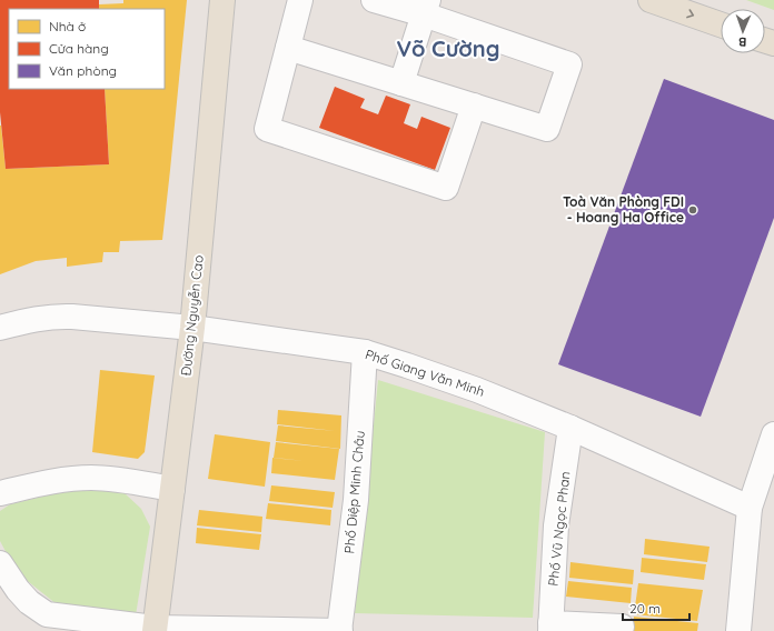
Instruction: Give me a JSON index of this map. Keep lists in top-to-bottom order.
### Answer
{
  "streets": {
    "main road": ["Đường Nguyễn Cao"],
    "street": ["Phố Giang Văn Minh", "Phố Diệp Minh Châu", "Phố Vũ Ngọc Phan"]
  },
  "crossings": [
    ["Đường Nguyễn Cao", "Phố Giang Văn Minh"],
    ["Phố Giang Văn Minh", "Phố Diệp Minh Châu"],
    ["Phố Giang Văn Minh", "Phố Vũ Ngọc Phan"]
  ],
  "districts": ["Võ Cường"],
  "places": ["Toà Văn Phòng FDI - Hoang Ha Office"],
  "legend": ["Nhà ở", "Cửa hàng", "Văn phòng"],
  "scale_bar": "20 m",
  "north": "bottom"
}
